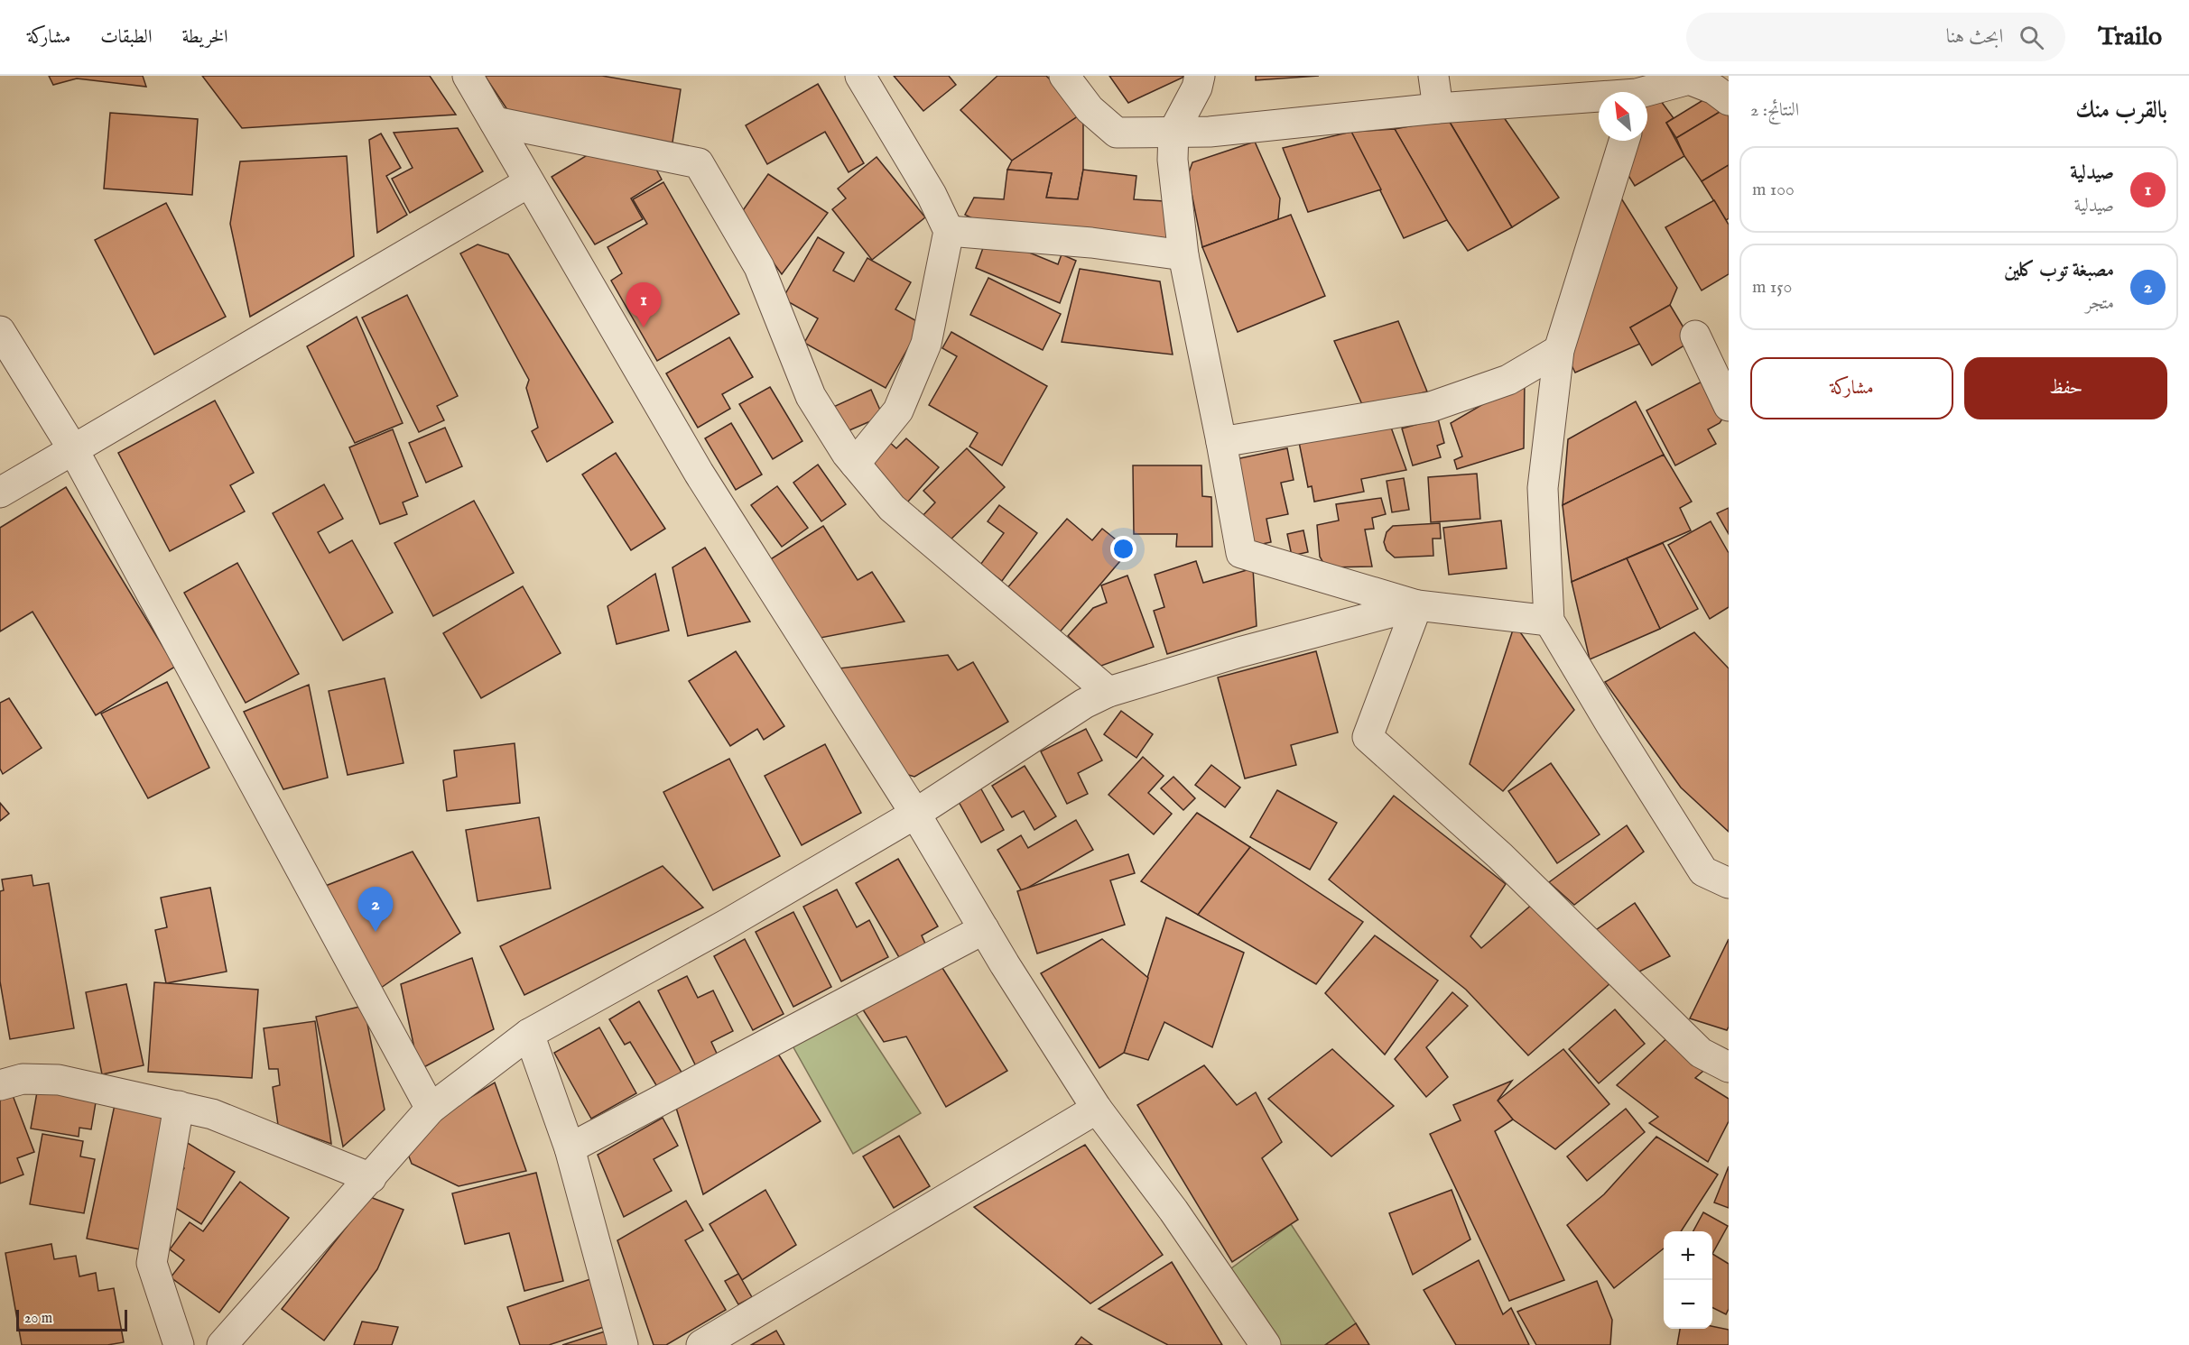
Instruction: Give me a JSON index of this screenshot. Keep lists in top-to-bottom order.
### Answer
{
  "scale_bar": "20 m",
  "north": "top left",
  "page": {
    "header": "Trailo",
    "search": "ابحث هنا",
    "nav": ["الخريطة", "الطبقات", "مشاركة"],
    "heading": ["بالقرب منك", "النتائج: 2"],
    "list": [
      {
        "mark": "1",
        "name": "صيدلية",
        "note": "صيدلية",
        "value": "100 m"
      },
      {
        "mark": "2",
        "name": "مصبغة توب كلين",
        "note": "متجر",
        "value": "150 m"
      }
    ],
    "pins": ["1", "2"],
    "buttons": ["حفظ", "مشاركة"],
    "map_buttons": ["+", "−"],
    "scale": "20 m"
  }
}
